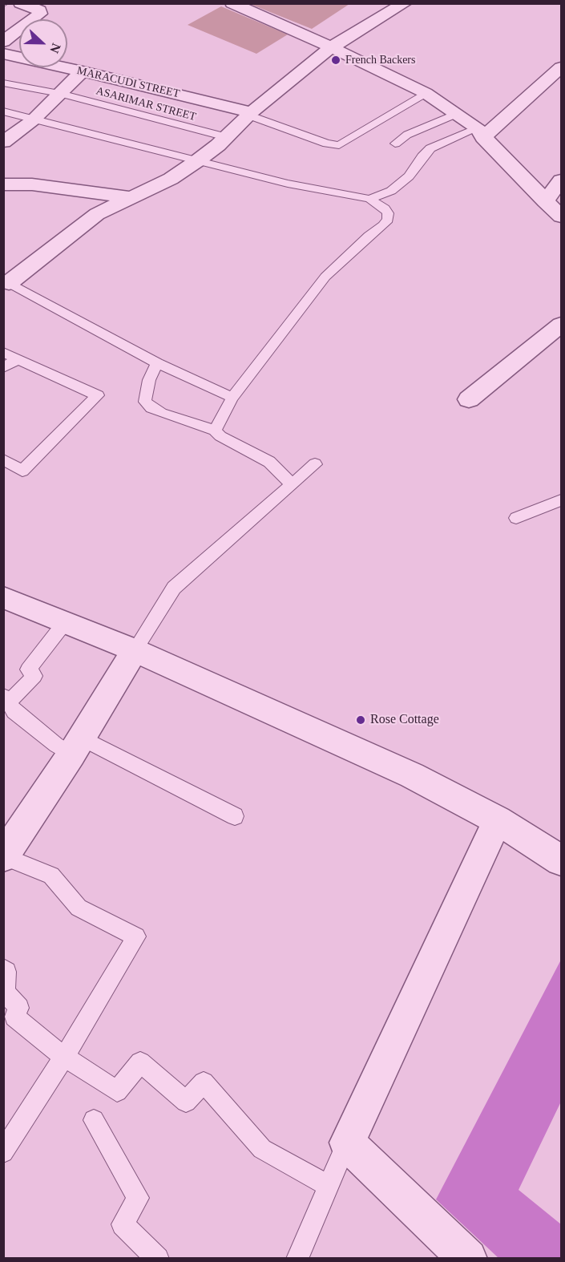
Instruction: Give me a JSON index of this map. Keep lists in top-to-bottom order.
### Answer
{
  "streets": {
    "street": ["MARACUDI STREET"],
    "lane": ["ASARIMAR STREET"]
  },
  "places": ["French Backers", "Rose Cottage"],
  "north": "right"
}
